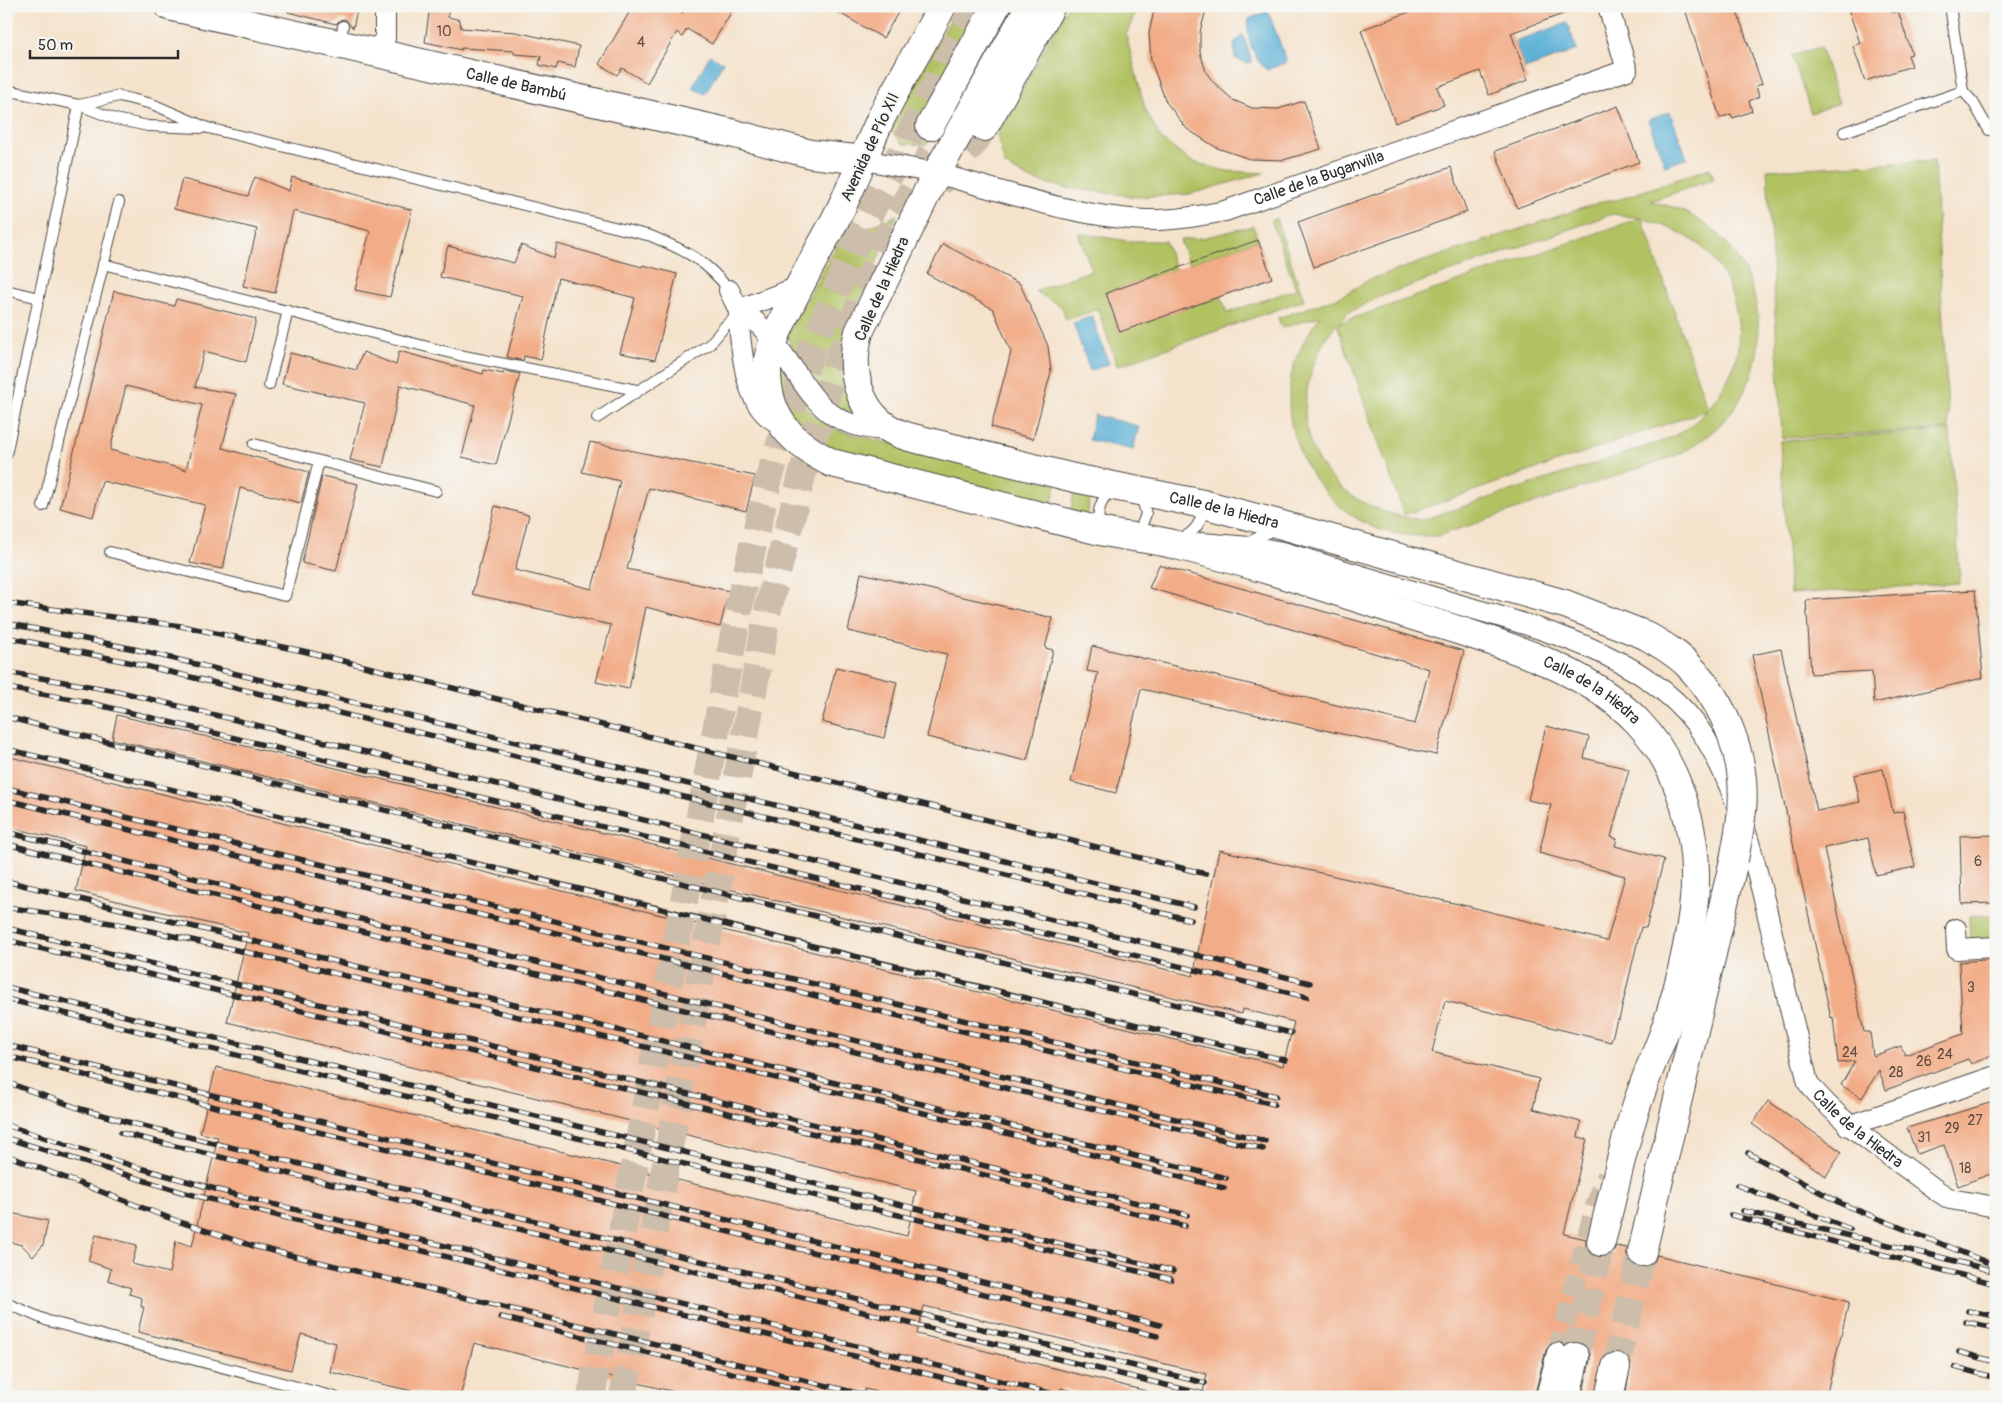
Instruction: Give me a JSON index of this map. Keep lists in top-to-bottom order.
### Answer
{
  "streets": {
    "main road": ["Calle de Bambú", "Avenida de Pío XII", "Calle de la Hiedra"],
    "street": ["Calle de la Buganvilla"]
  },
  "crossings": [
    ["Calle de Bambú", "Avenida de Pío XII"],
    ["Avenida de Pío XII", "Calle de la Hiedra"],
    ["Calle de la Buganvilla", "Calle de la Hiedra"]
  ],
  "house_numbers": [
    "10",
    "4",
    "6",
    "3",
    "24",
    "24",
    "26",
    "28",
    "27",
    "29",
    "31",
    "18"
  ],
  "scale_bar": "50 m"
}
